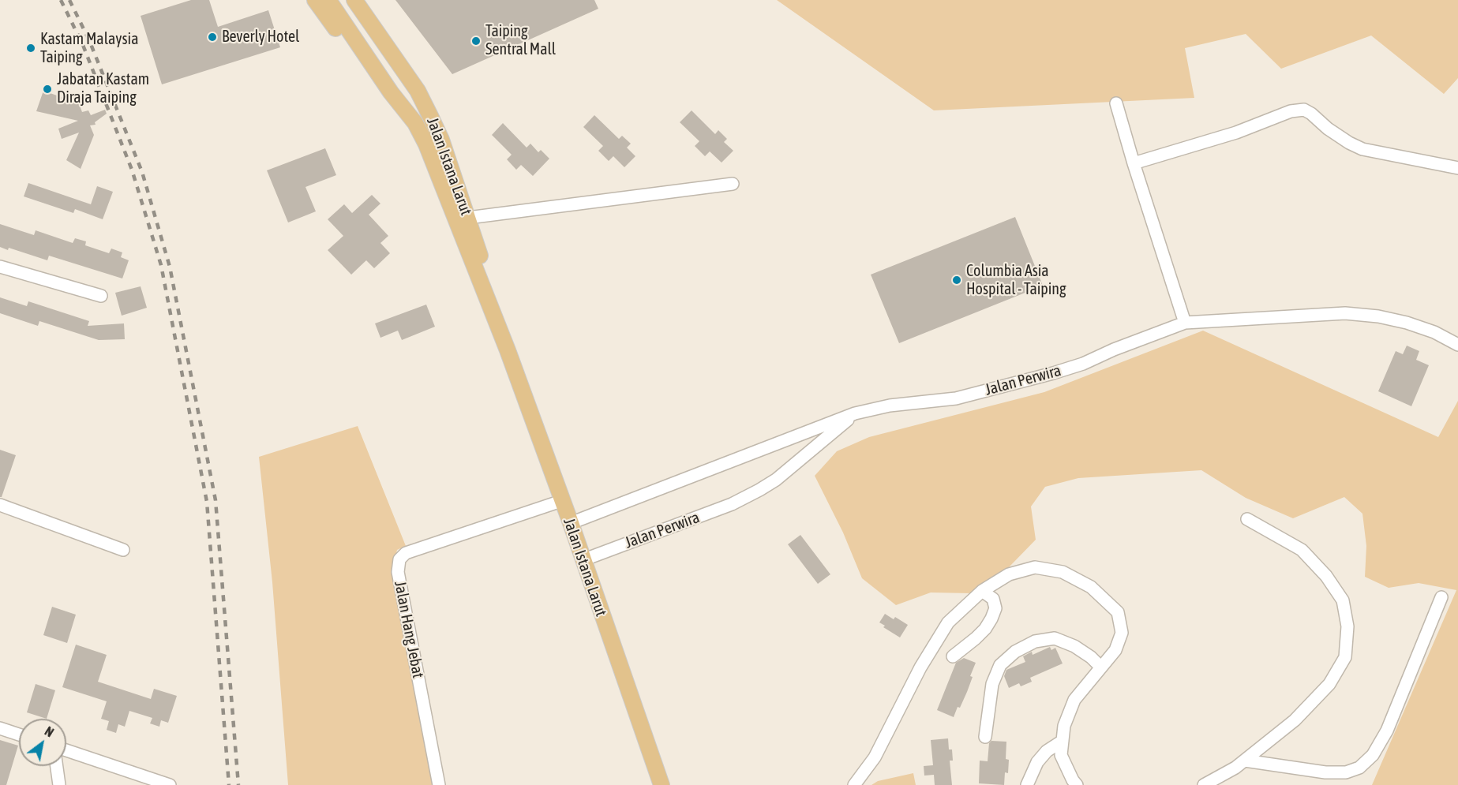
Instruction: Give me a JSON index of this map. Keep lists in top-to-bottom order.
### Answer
{
  "streets": {
    "main road": ["Jalan Istana Larut"],
    "street": ["Jalan Perwira", "Jalan Hang Jebat"]
  },
  "crossings": [
    ["Jalan Istana Larut", "Jalan Perwira"],
    ["Jalan Istana Larut", "Jalan Hang Jebat"]
  ],
  "places": [
    "Beverly Hotel",
    "Taiping Sentral Mall",
    "Kastam Malaysia Taiping",
    "Jabatan Kastam Diraja Taiping",
    "Columbia Asia Hospital - Taiping"
  ],
  "north": "top right"
}
